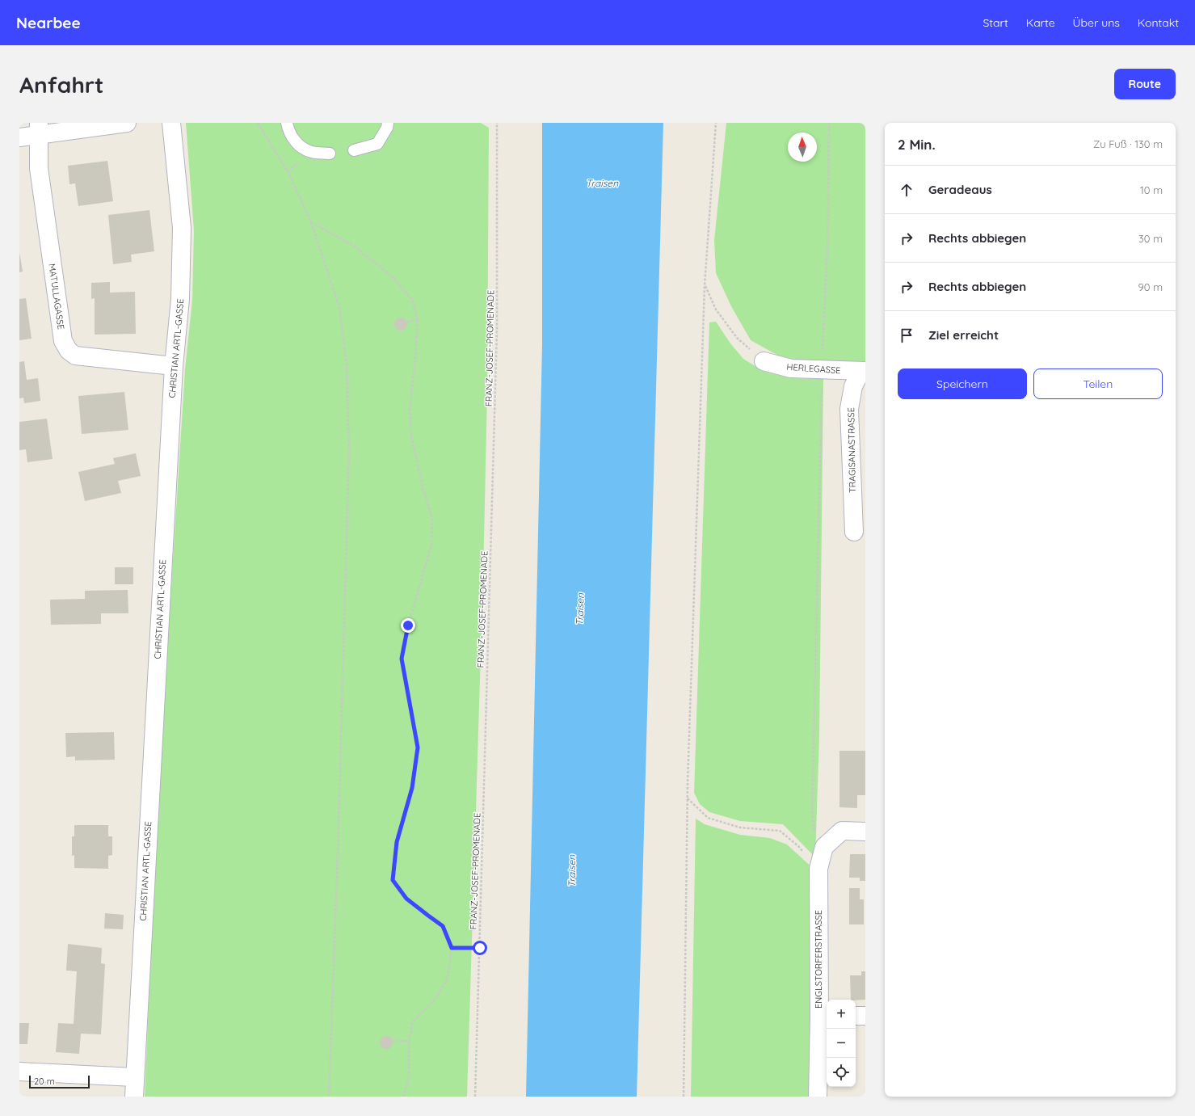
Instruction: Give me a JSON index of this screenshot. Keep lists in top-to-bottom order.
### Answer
{
  "streets": {
    "street": [
      "MATULLAGASSE",
      "CHRISTIAN ARTL-GASSE",
      "HERLEGASSE",
      "TRAGISANASTRASSE",
      "ENGLSTORFERSTRASSE"
    ],
    "path": ["FRANZ-JOSEF-PROMENADE"]
  },
  "crossings": [
    ["MATULLAGASSE", "CHRISTIAN ARTL-GASSE"],
    ["HERLEGASSE", "TRAGISANASTRASSE"]
  ],
  "water": ["Traisen"],
  "scale_bar": "20 m",
  "north": "top",
  "page": {
    "header": "Nearbee",
    "nav": [
      "Start",
      "Karte",
      "Über uns",
      "Kontakt"
    ],
    "buttons": [
      "Route",
      ["Speichern", "Teilen"]
    ],
    "title": "Anfahrt",
    "heading": ["2 Min.", "Zu Fuß · 130 m"],
    "list": [
      ["Geradeaus", "10 m"],
      ["Rechts abbiegen", "30 m"],
      ["Rechts abbiegen", "90 m"],
      "Ziel erreicht"
    ],
    "map_buttons": ["+", "−"],
    "scale": "20 m"
  }
}
